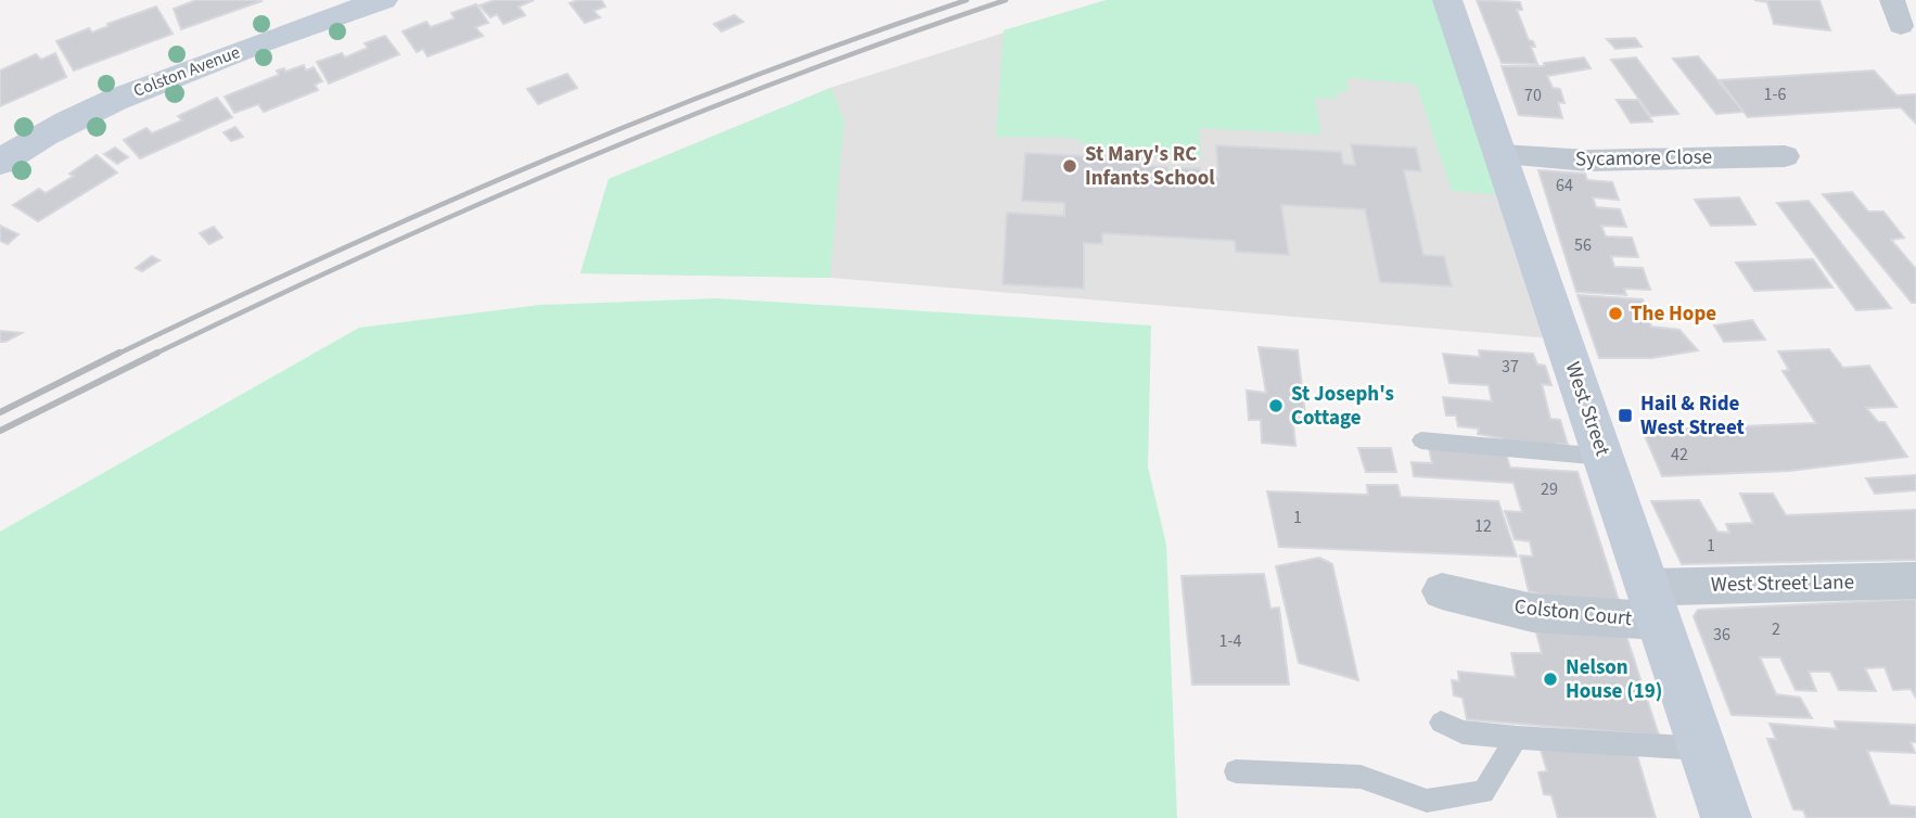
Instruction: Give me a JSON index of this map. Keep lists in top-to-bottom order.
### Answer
{
  "streets": {
    "main road": ["Colston Avenue", "West Street"],
    "street": ["Sycamore Close", "West Street Lane", "Colston Court"]
  },
  "crossings": [
    ["Sycamore Close", "West Street"],
    ["West Street", "West Street Lane"],
    ["West Street", "Colston Court"],
    ["West Street Lane", "Colston Court"]
  ],
  "places": {
    "other": [
      "St Mary's RC Infants School",
      "The Hope",
      "St Joseph's Cottage",
      "Nelson House (19)"
    ],
    "transit": ["Hail & Ride West Street"]
  },
  "house_numbers": [
    "1-6",
    "70",
    "64",
    "56",
    "37",
    "42",
    "29",
    "1",
    "12",
    "1",
    "2",
    "36",
    "1-4"
  ]
}
